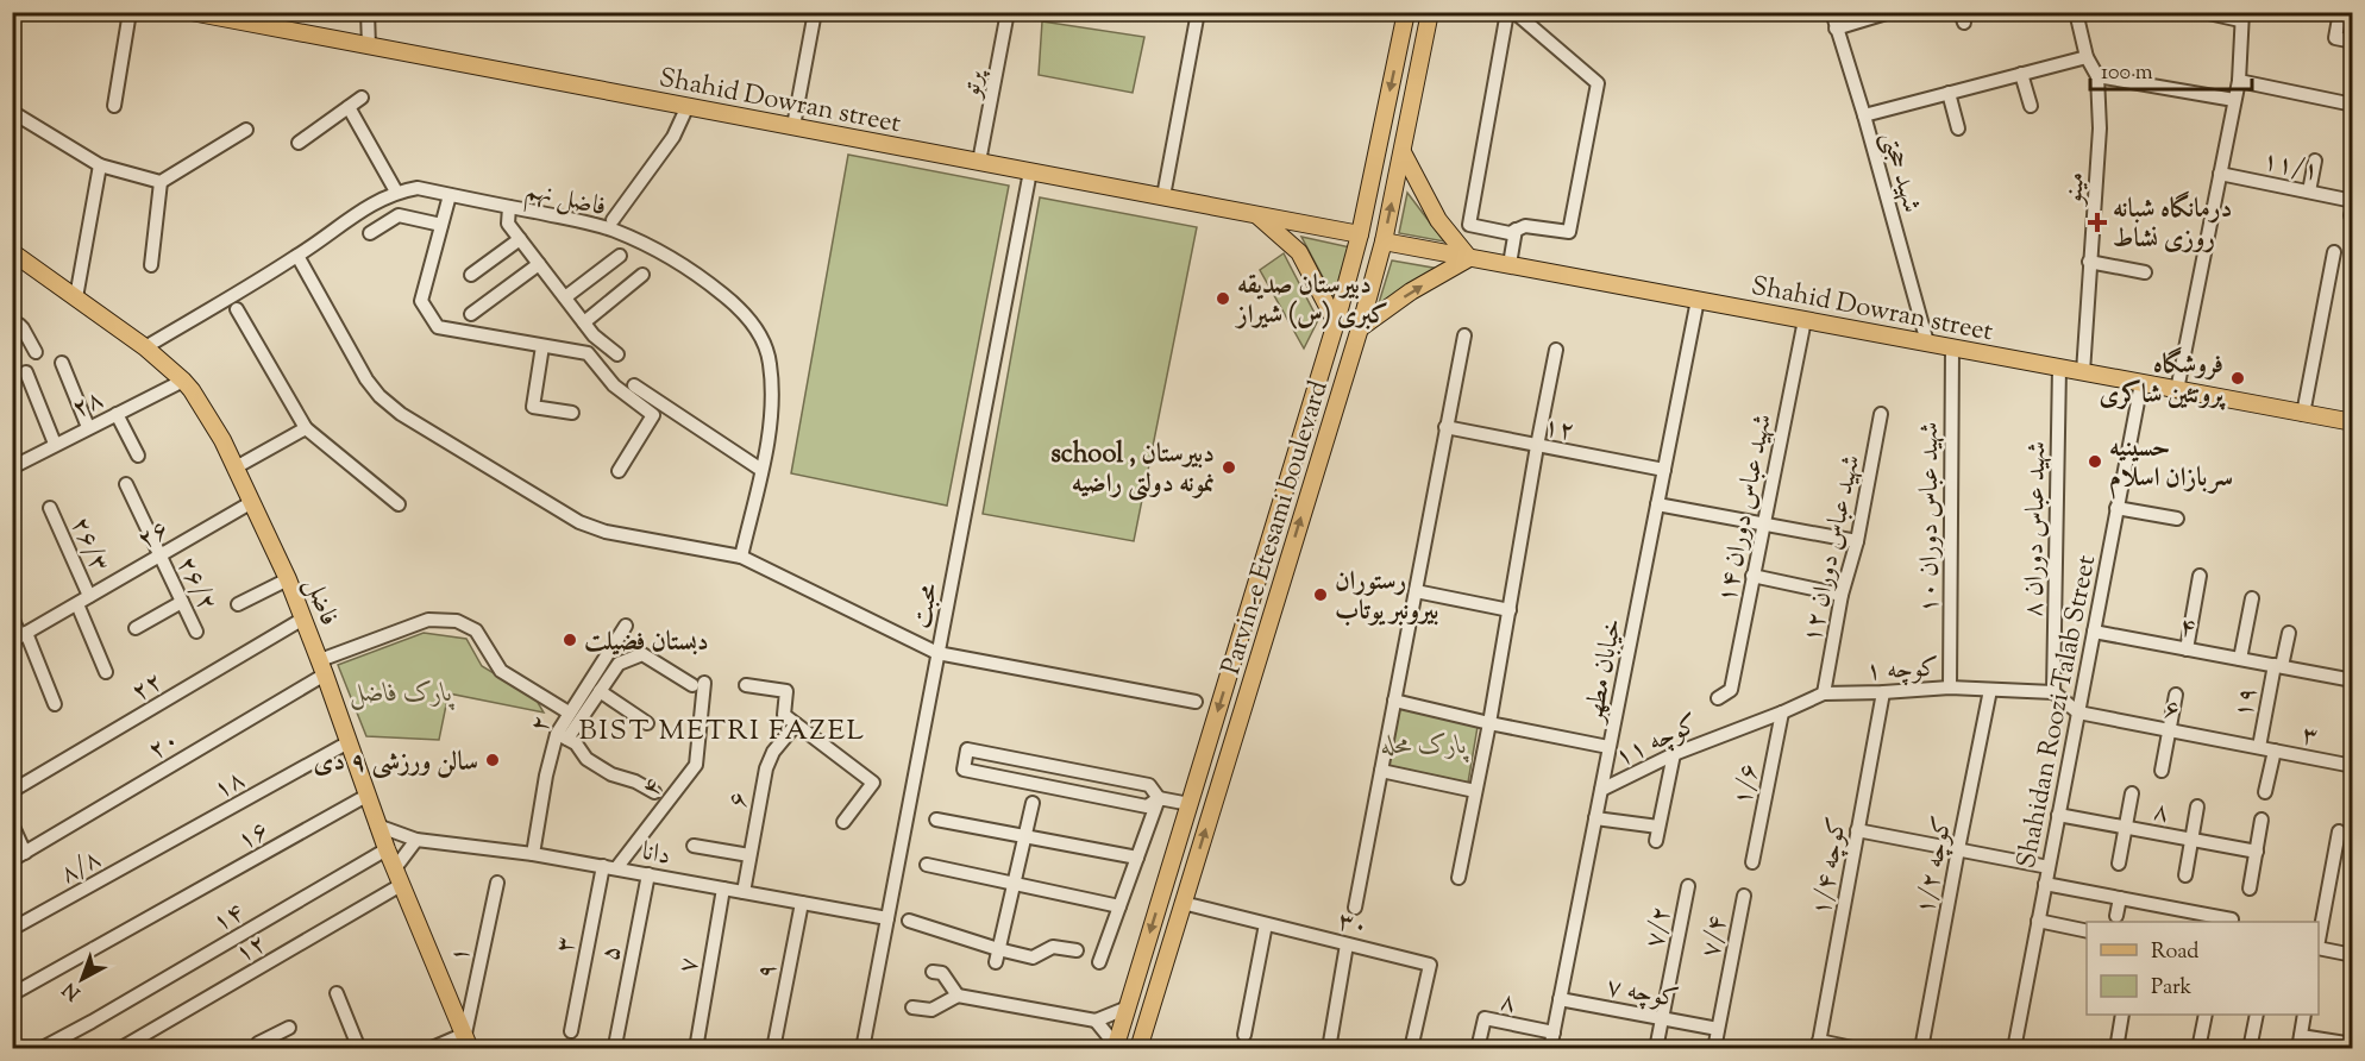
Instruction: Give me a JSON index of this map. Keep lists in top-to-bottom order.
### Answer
{
  "streets": {
    "main road": ["Shahid Dowran street", "Parvin-e Etesami boulevard", "فاضل"],
    "street": [
      "پرتو",
      "۱۱/۱",
      "شهید حجتی",
      "مینو",
      "فاضل نهم",
      "۲۸",
      "۱۲",
      "شهید عباس دوران ۱۴",
      "شهید عباس دوران ۱۰",
      "شهید عباس دوران ۸",
      "۲۶",
      "۲۶/۳",
      "شهید عباس دوران ۱۲",
      "۲۶/۲",
      "محبت",
      "۴",
      "کوچه ۱",
      "خیابان مطهر",
      "۲۲",
      "۱۹",
      "۶",
      "Shahidan Roozi Talab Street",
      "۲",
      "۳",
      "کوچه ۱۱",
      "۲۰",
      "۱۸",
      "۱/۶",
      "۸",
      "۱۶",
      "دانا",
      "۸/۸",
      "کوچه ۱/۲",
      "کوچه ۱/۴",
      "۱۴",
      "۳۰",
      "۷/۲",
      "۷/۴",
      "۵",
      "۱",
      "۷",
      "۹",
      "کوچه ۷"
    ]
  },
  "crossings": [
    ["پرتو", "Shahid Dowran street"],
    ["Shahid Dowran street", "شهید حجتی"],
    ["Shahid Dowran street", "مینو"],
    ["Shahid Dowran street", "شهید عباس دوران ۱۴"],
    ["Shahid Dowran street", "شهید عباس دوران ۱۰"],
    ["Shahid Dowran street", "Parvin-e Etesami boulevard"],
    ["Shahid Dowran street", "شهید عباس دوران ۸"],
    ["Shahid Dowran street", "محبت"],
    ["Shahid Dowran street", "خیابان مطهر"],
    ["Shahid Dowran street", "Shahidan Roozi Talab Street"],
    ["فاضل نهم", "فاضل"],
    ["۲۸", "فاضل"],
    ["۱۲", "فاضل"],
    ["۱۲", "خیابان مطهر"],
    ["شهید عباس دوران ۱۰", "کوچه ۱"],
    ["Parvin-e Etesami boulevard", "۳۰"],
    ["شهید عباس دوران ۸", "کوچه ۱"],
    ["۲۶", "۲۶/۳"],
    ["۲۶", "۲۶/۲"],
    ["۲۶", "فاضل"],
    ["شهید عباس دوران ۱۲", "کوچه ۱"],
    ["فاضل", "۲۲"],
    ["فاضل", "۲۰"],
    ["فاضل", "۱۸"],
    ["فاضل", "۱۶"],
    ["فاضل", "دانا"],
    ["فاضل", "۱۴"],
    ["فاضل", "۱"],
    ["محبت", "دانا"],
    ["۴", "۱۹"],
    ["۴", "Shahidan Roozi Talab Street"],
    ["۴", "۳"],
    ["۴", "دانا"],
    ["کوچه ۱", "کوچه ۱۱"],
    ["کوچه ۱", "۱/۶"],
    ["کوچه ۱", "کوچه ۱/۲"],
    ["کوچه ۱", "کوچه ۱/۴"],
    ["خیابان مطهر", "کوچه ۱۱"],
    ["خیابان مطهر", "۸"],
    ["خیابان مطهر", "کوچه ۷"],
    ["۱۹", "۶"],
    ["۱۹", "۳"],
    ["۶", "Shahidan Roozi Talab Street"],
    ["۶", "۳"],
    ["۶", "دانا"],
    ["Shahidan Roozi Talab Street", "۸"],
    ["۲", "۲۰"],
    ["۲", "دانا"],
    ["۳", "دانا"],
    ["۱۸", "۸/۸"],
    ["دانا", "۵"],
    ["دانا", "۷"],
    ["دانا", "۹"],
    ["۷/۲", "کوچه ۷"],
    ["۷/۴", "کوچه ۷"]
  ],
  "districts": ["BIST METRI FAZEL"],
  "parks": ["پارک فاضل", "پارک محله"],
  "places": {
    "health": ["درمانگاه شبانه روزی نشاط"],
    "other": [
      "دبیرستان صدیقه کبری (س) شیراز",
      "فروشگاه پروتئین شاکری",
      "حسینیه سربازان اسلام",
      "school , دبیرستان نمونه دولتی راضیه",
      "رستوران بیرونبر یوتاب",
      "دبستان فضیلت",
      "سالن ورزشی ۹ دی"
    ]
  },
  "legend": ["Road", "Park"],
  "scale_bar": "100 m",
  "north": "bottom left"
}
